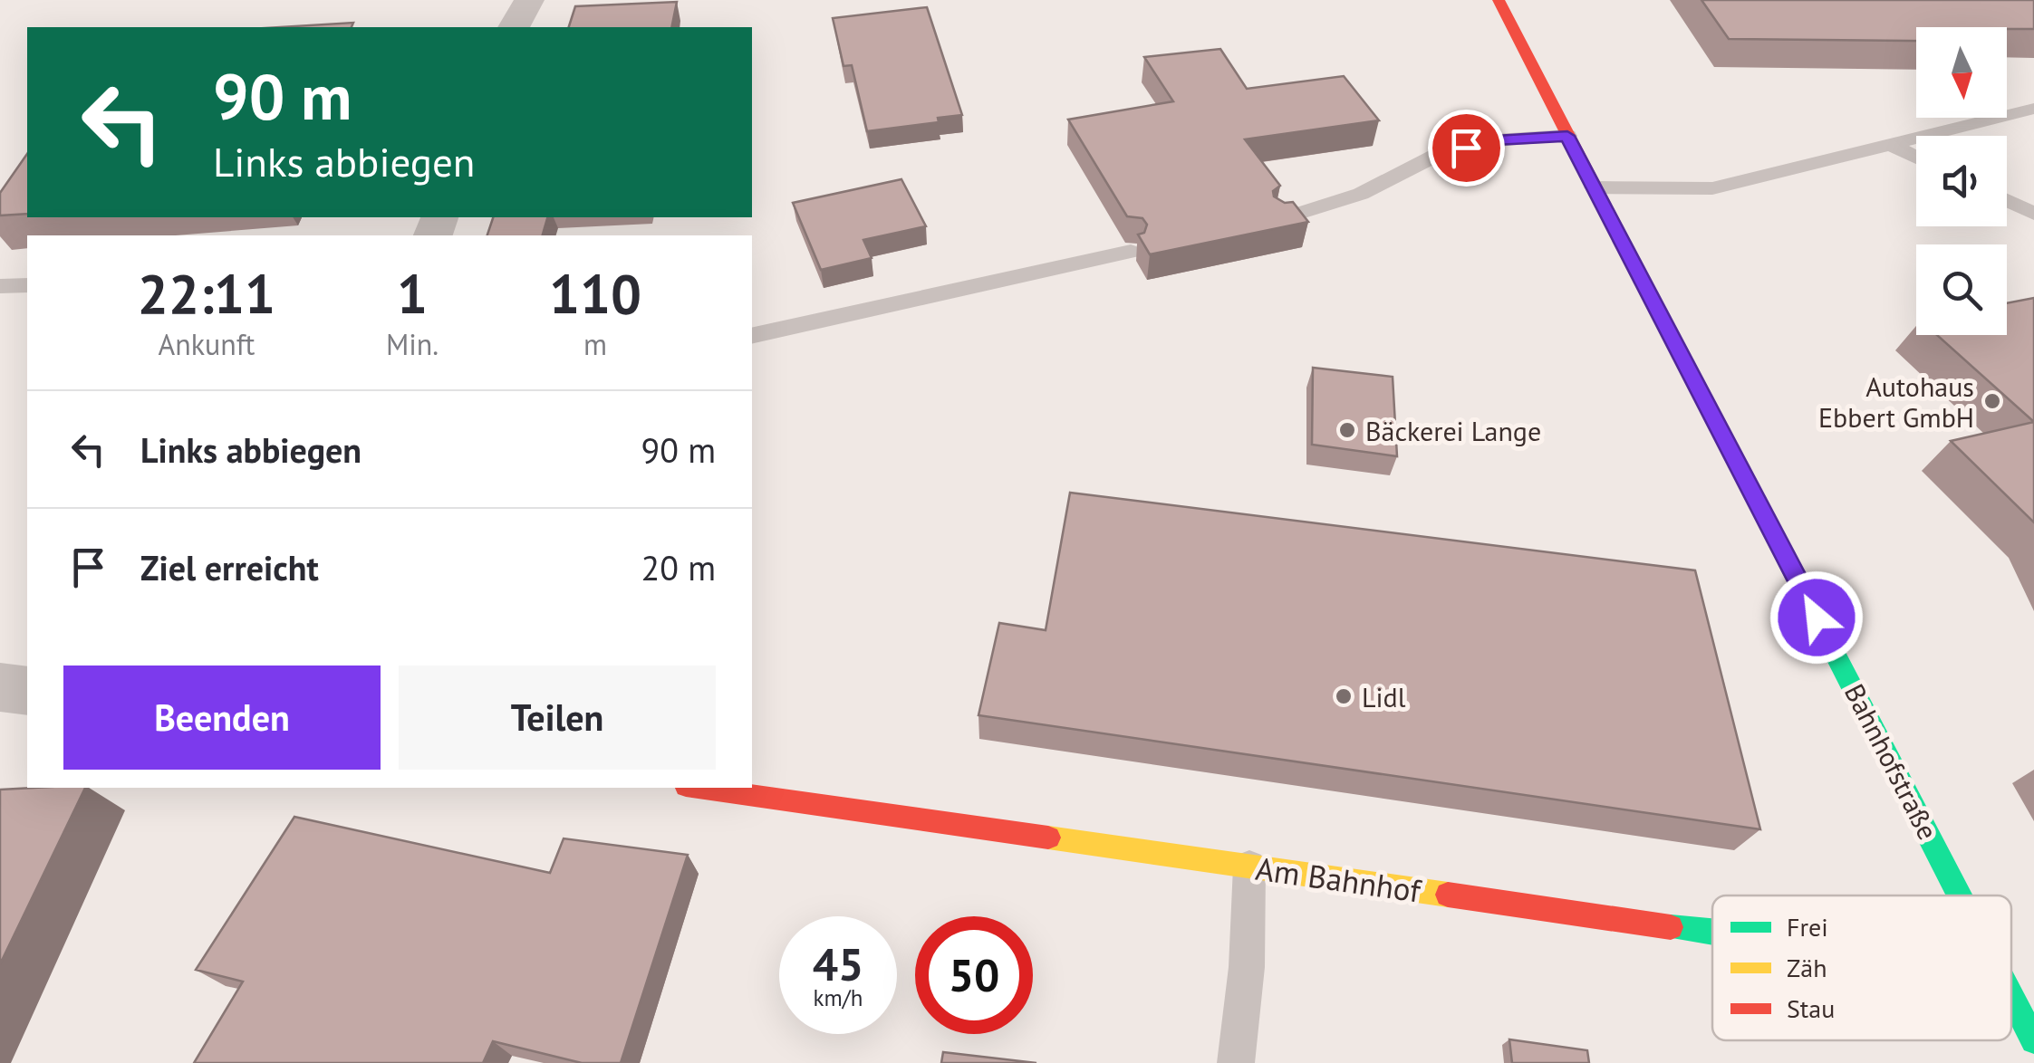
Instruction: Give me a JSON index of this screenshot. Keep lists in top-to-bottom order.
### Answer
{
  "streets": {
    "main road": ["Bahnhofstraße", "Am Bahnhof"]
  },
  "places": ["Autohaus Ebbert GmbH", "Bäckerei Lange", "Lidl"],
  "legend": ["Frei", "Zäh", "Stau"],
  "north": "bottom",
  "page": {
    "turn": ["90 m", "Links abbiegen"],
    "eta": [
      "22:11",
      "Ankunft",
      "1",
      "Min.",
      "110",
      "m"
    ],
    "list": [
      {
        "name": "Links abbiegen",
        "value": "90 m"
      },
      {
        "name": "Ziel erreicht",
        "value": "20 m"
      }
    ],
    "buttons": ["Beenden", "Teilen"],
    "speed": "45 km/h",
    "limit": "50"
  }
}
